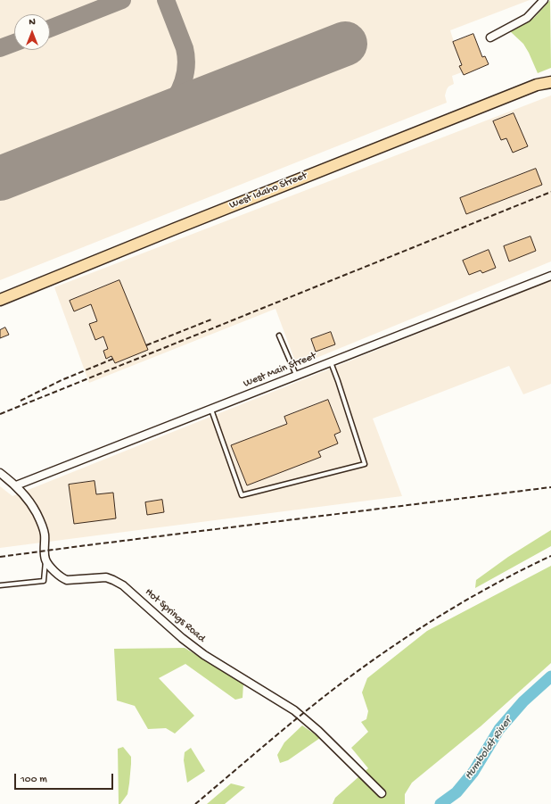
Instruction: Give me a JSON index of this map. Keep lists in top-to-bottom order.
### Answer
{
  "streets": {
    "main road": ["West Idaho Street"],
    "street": ["West Main Street", "Hot Springs Road"]
  },
  "water": ["Humboldt River"],
  "scale_bar": "100 m",
  "north": "top"
}
